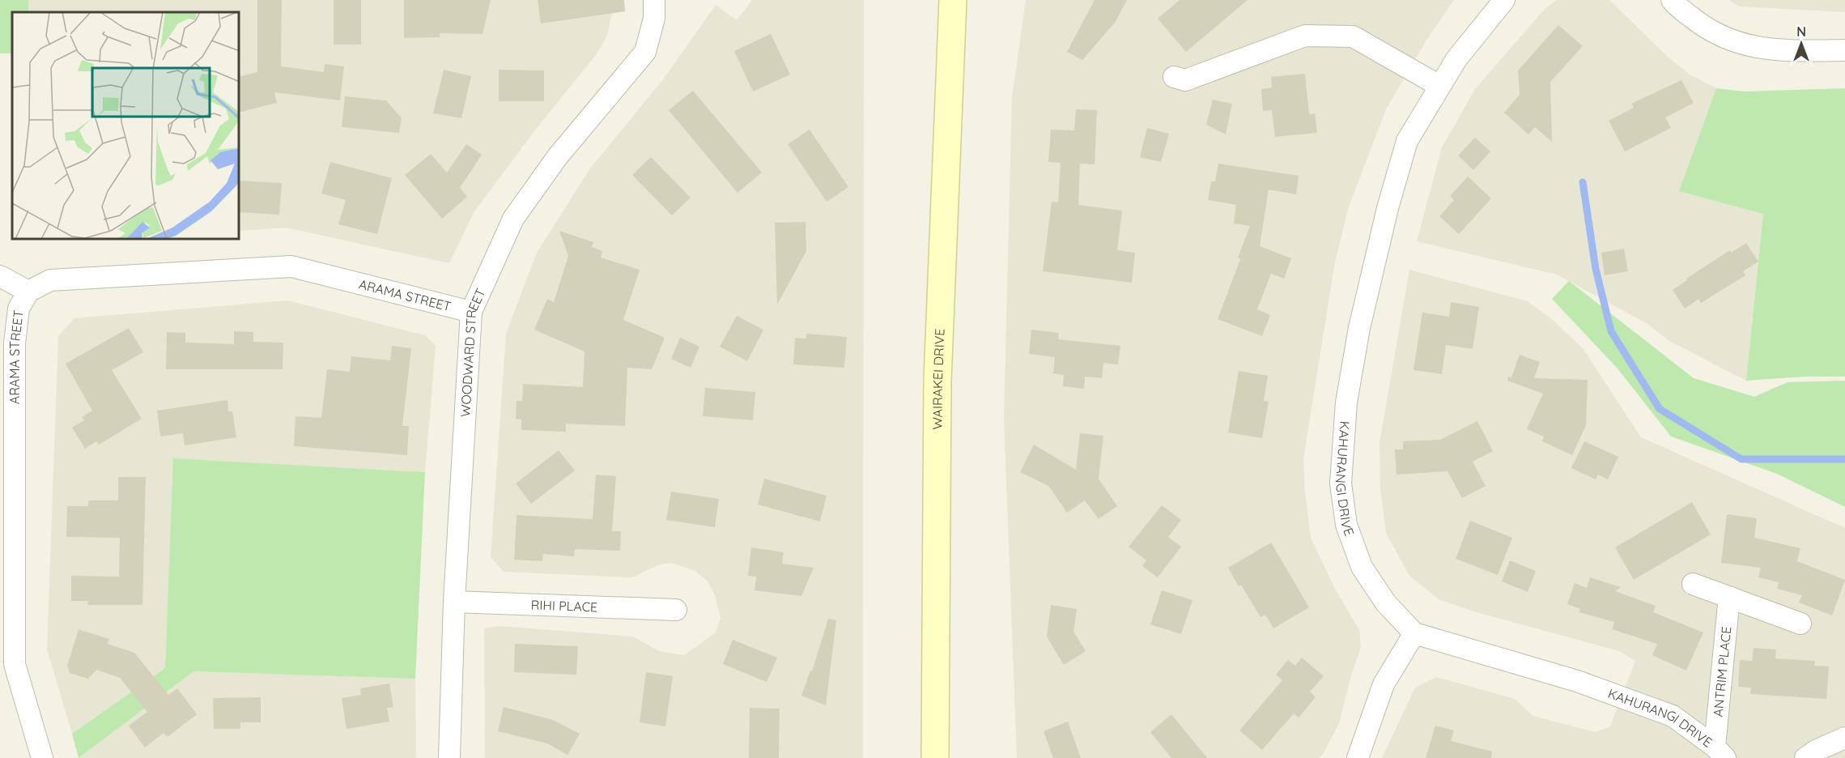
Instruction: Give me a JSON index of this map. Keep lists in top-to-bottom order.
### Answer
{
  "streets": {
    "main road": ["WAIRAKEI DRIVE"],
    "street": [
      "ARAMA STREET",
      "WOODWARD STREET",
      "KAHURANGI DRIVE",
      "RIHI PLACE",
      "ANTRIM PLACE"
    ]
  },
  "crossings": [
    ["ARAMA STREET", "WOODWARD STREET"],
    ["WOODWARD STREET", "RIHI PLACE"],
    ["KAHURANGI DRIVE", "ANTRIM PLACE"]
  ],
  "north": "top"
}
